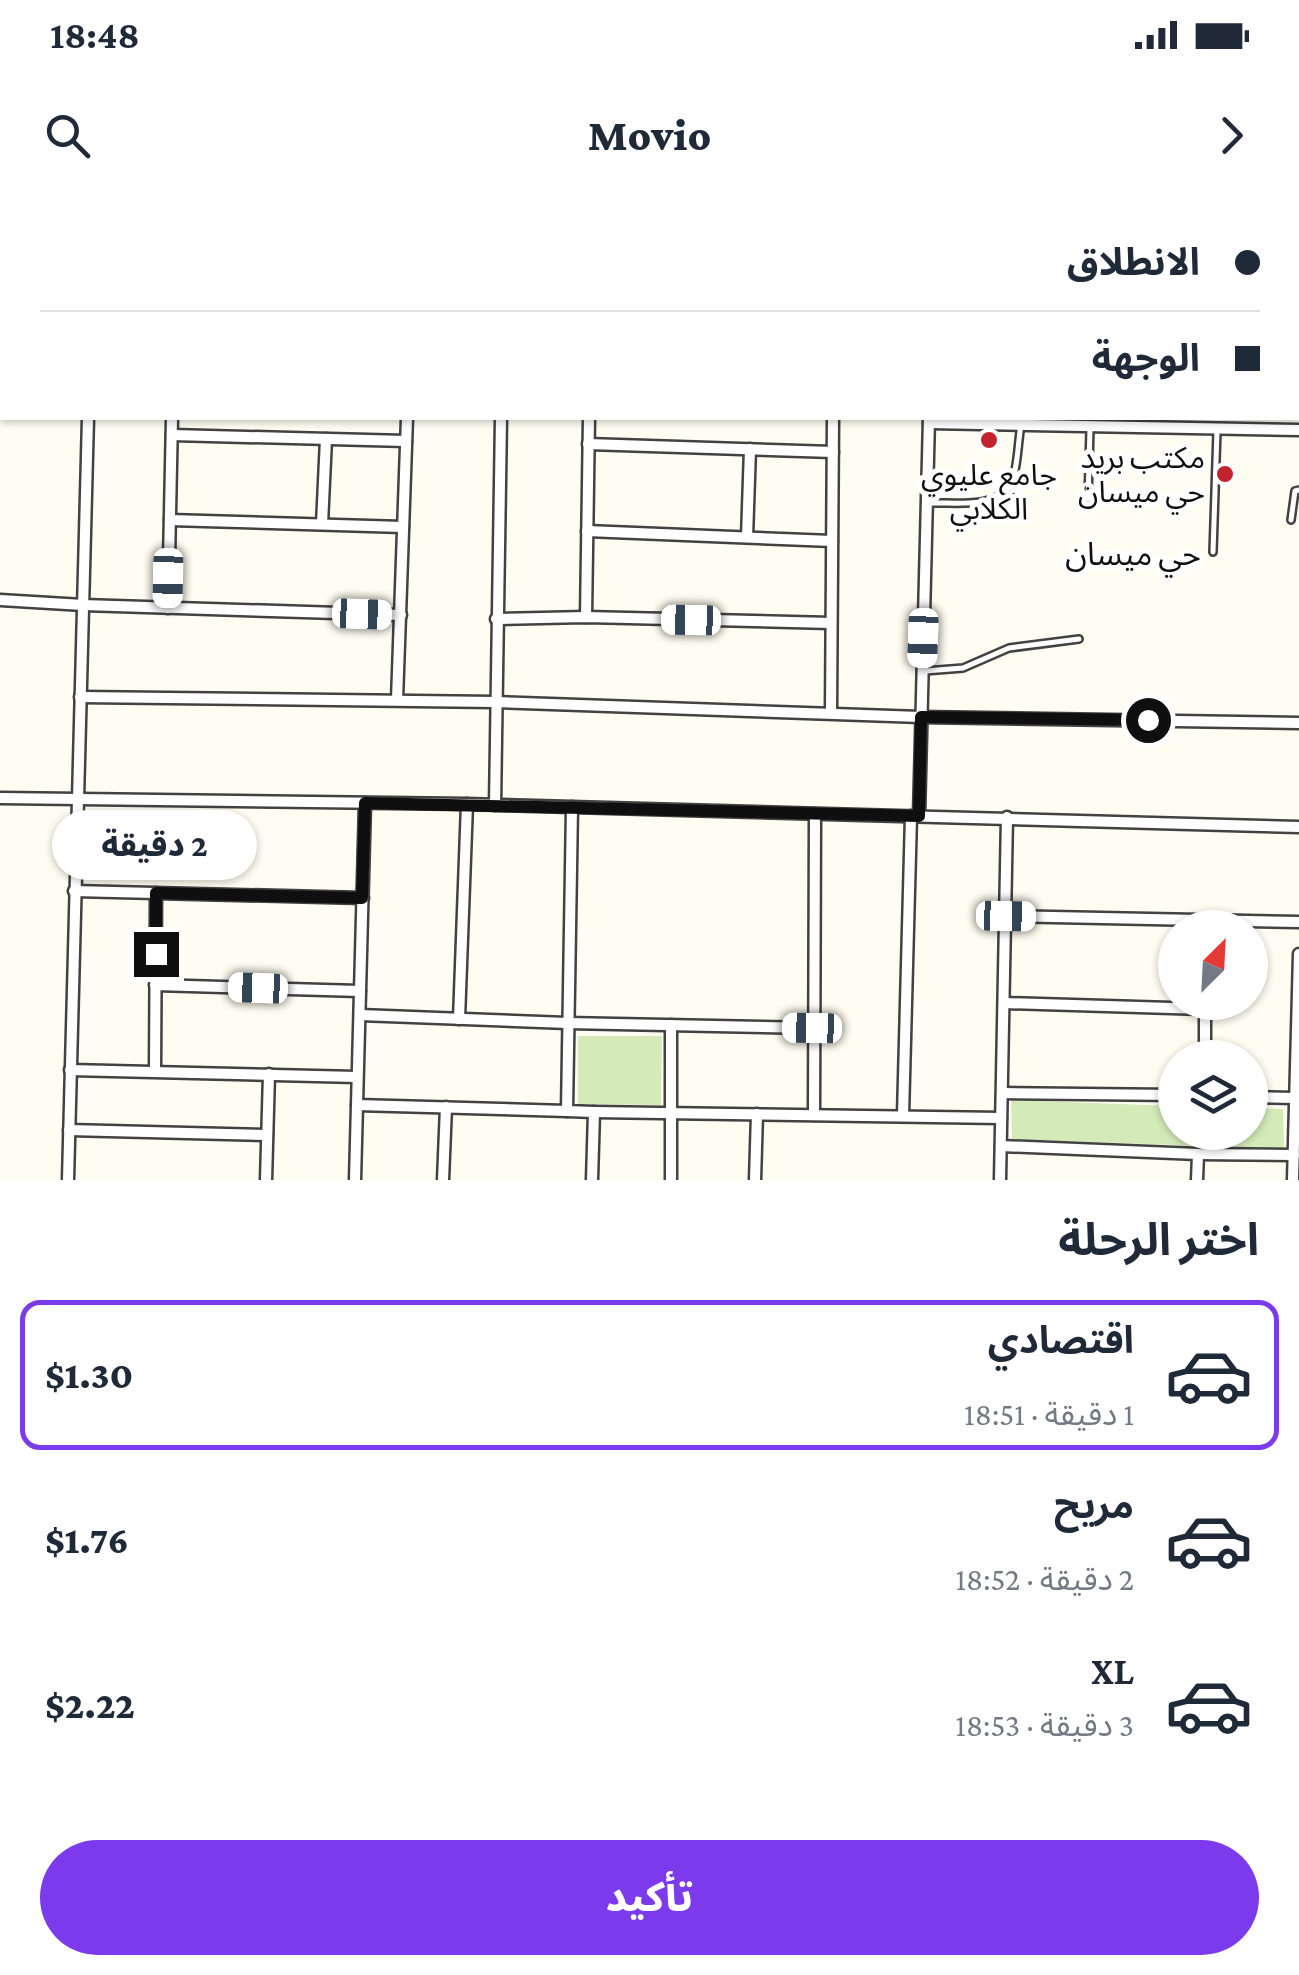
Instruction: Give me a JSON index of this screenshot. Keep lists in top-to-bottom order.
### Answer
{
  "districts": ["حي ميسان"],
  "places": ["جامع عليوي الكلابي", "مكتب بريد حي ميسان"],
  "north": "top right",
  "page": {
    "status": "18:48",
    "header": "Movio",
    "banner": ["الانطلاق", "الوجهة"],
    "bubble": "2 دقيقة",
    "heading": "اختر الرحلة",
    "list": [
      {
        "name": "اقتصادي",
        "note": "1 دقيقة · 18:51",
        "value": "$1.30"
      },
      {
        "name": "مريح",
        "note": "2 دقيقة · 18:52",
        "value": "$1.76"
      },
      {
        "name": "XL",
        "note": "3 دقيقة · 18:53",
        "value": "$2.22"
      }
    ],
    "buttons": "تأكيد"
  }
}
